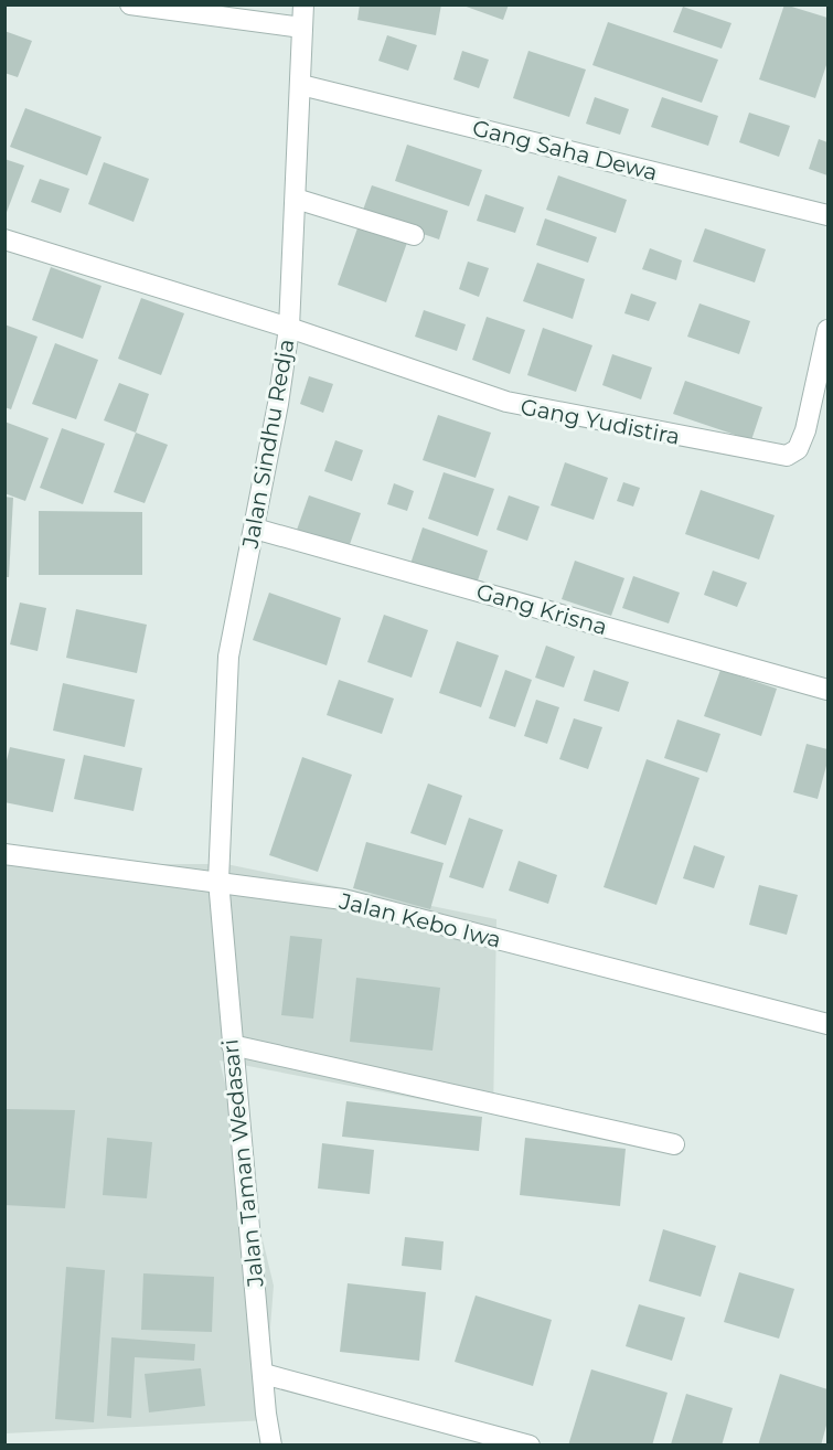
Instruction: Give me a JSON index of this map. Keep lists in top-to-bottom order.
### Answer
{
  "streets": {
    "street": [
      "Gang Saha Dewa",
      "Gang Yudistira",
      "Jalan Sindhu Redja",
      "Gang Krisna",
      "Jalan Kebo Iwa",
      "Jalan Taman Wedasari"
    ]
  },
  "crossings": [
    ["Gang Saha Dewa", "Jalan Sindhu Redja"],
    ["Gang Yudistira", "Jalan Sindhu Redja"],
    ["Jalan Sindhu Redja", "Gang Krisna"],
    ["Jalan Sindhu Redja", "Jalan Kebo Iwa"],
    ["Jalan Sindhu Redja", "Jalan Taman Wedasari"],
    ["Jalan Kebo Iwa", "Jalan Taman Wedasari"]
  ]
}
